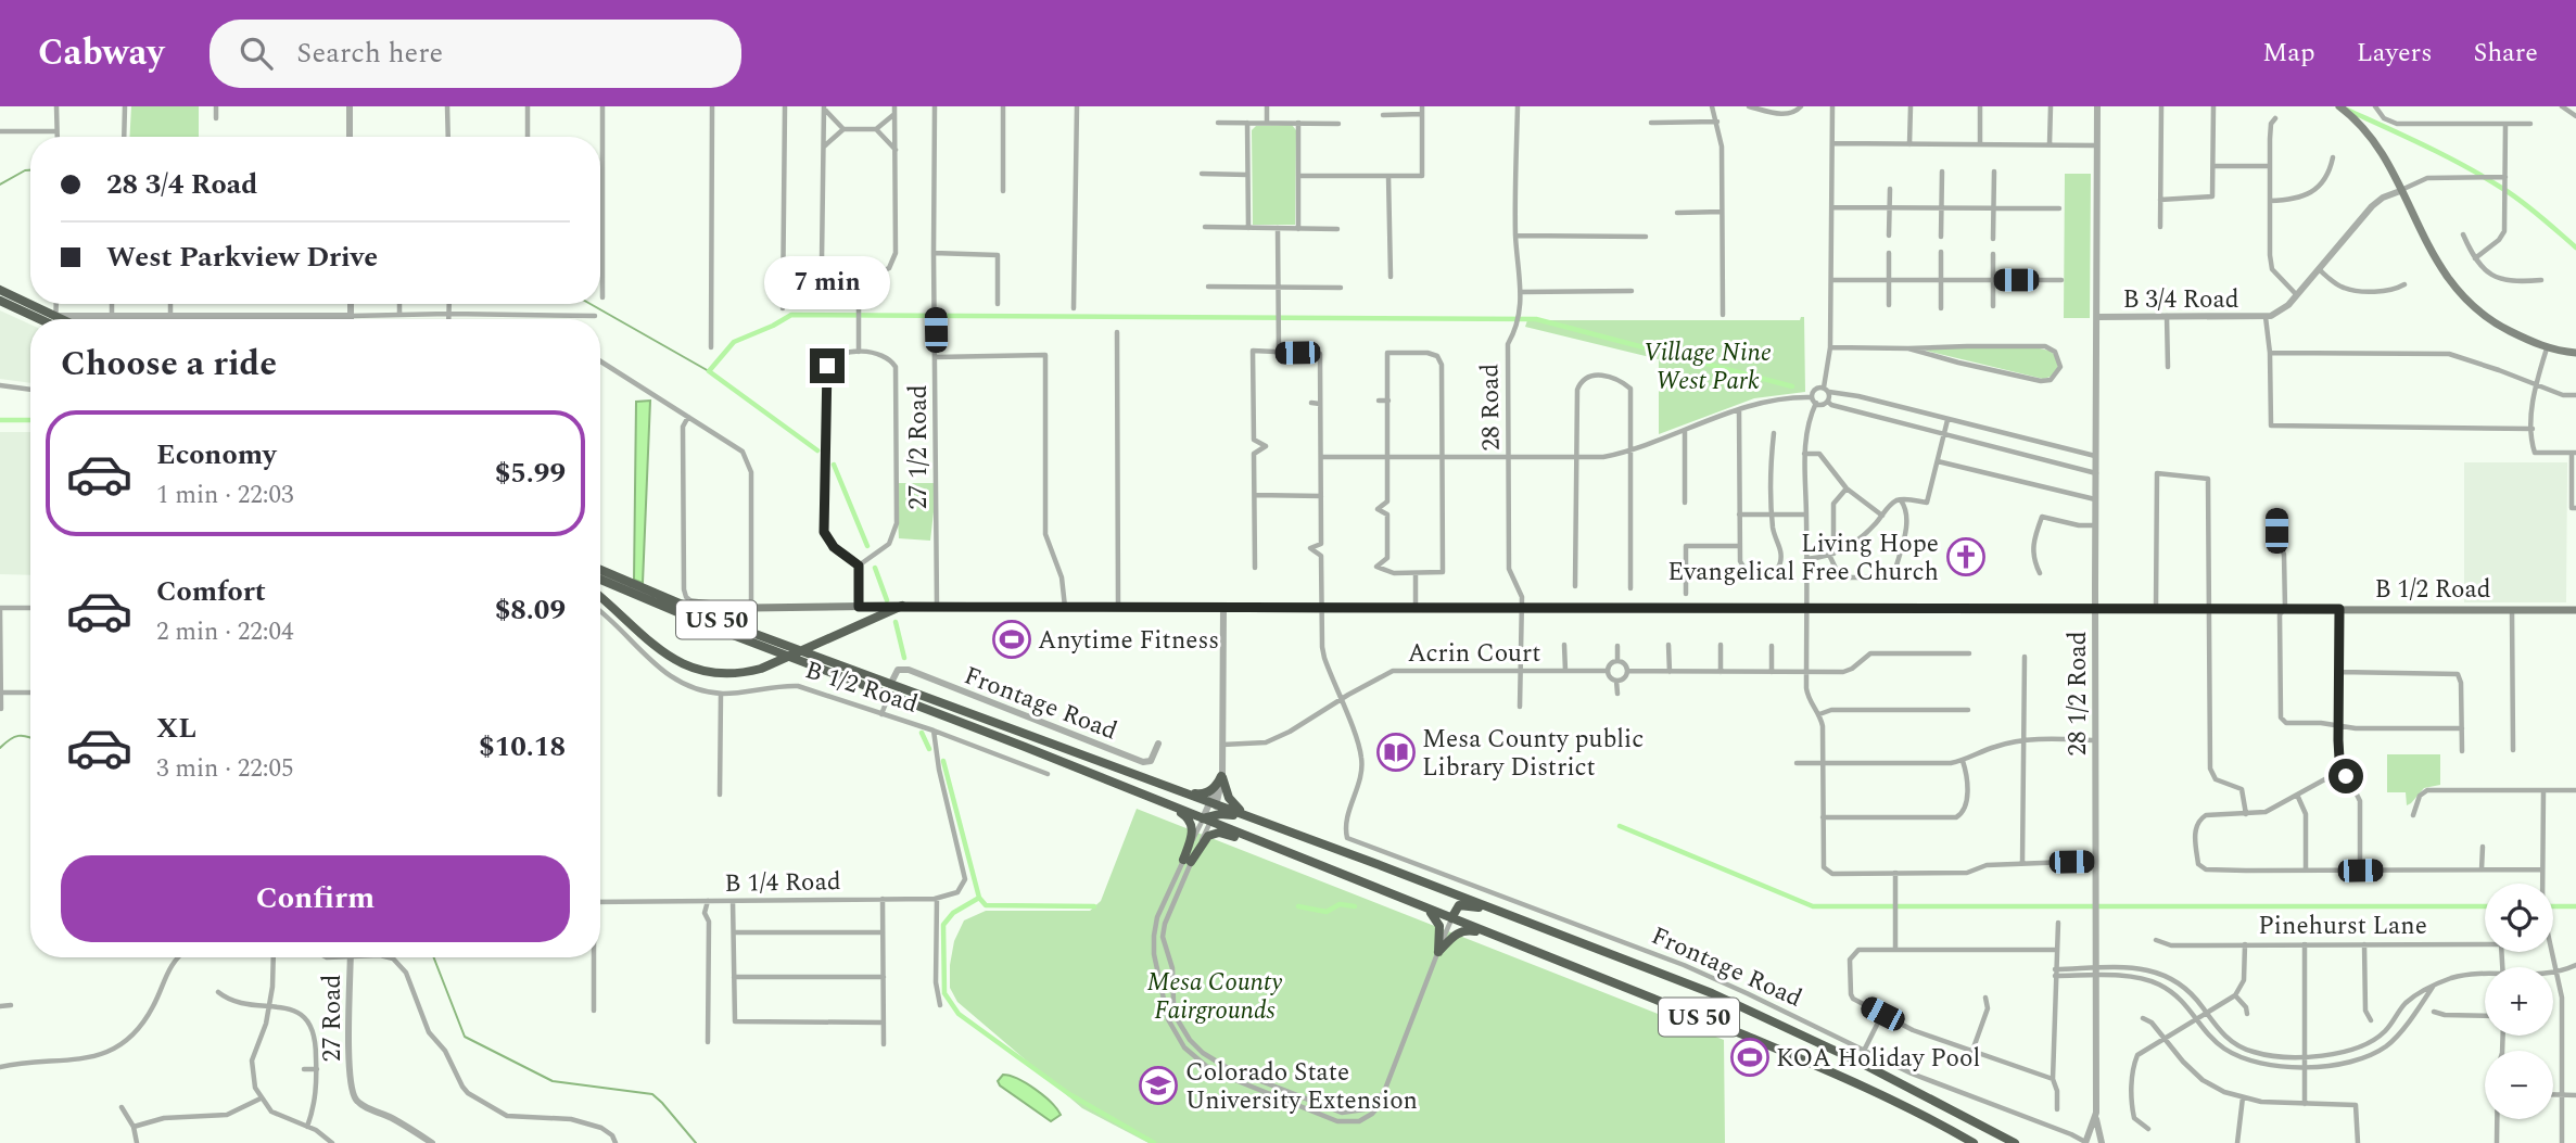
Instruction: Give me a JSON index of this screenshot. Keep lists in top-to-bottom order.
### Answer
{
  "streets": {
    "highway": ["US 50"],
    "main road": ["B 1/2 Road"],
    "street": [
      "B 3/4 Road",
      "28 Road",
      "27 1/2 Road",
      "Acrin Court",
      "28 1/2 Road",
      "Frontage Road",
      "B 1/4 Road",
      "Pinehurst Lane",
      "27 Road"
    ]
  },
  "crossings": [
    ["B 3/4 Road", "28 1/2 Road"],
    ["28 Road", "B 1/2 Road"],
    ["28 Road", "Acrin Court"],
    ["27 1/2 Road", "B 1/2 Road"],
    ["B 1/2 Road", "28 1/2 Road"],
    ["US 50", "Frontage Road"],
    ["Acrin Court", "Frontage Road"],
    ["28 1/2 Road", "Frontage Road"]
  ],
  "parks": ["Village Nine West Park", "Mesa County Fairgrounds"],
  "places": {
    "church": ["Living Hope Evangelical Free Church"],
    "sports": ["Anytime Fitness", "KOA Holiday Pool"],
    "library": ["Mesa County public Library District"],
    "school or university": ["Colorado State University Extension"]
  },
  "page": {
    "header": "Cabway",
    "search": "Search here",
    "nav": ["Map", "Layers", "Share"],
    "banner": ["28 3/4 Road", "West Parkview Drive"],
    "bubble": "7 min",
    "heading": "Choose a ride",
    "list": [
      {
        "name": "Economy",
        "note": "1 min · 22:03",
        "value": "$5.99"
      },
      {
        "name": "Comfort",
        "note": "2 min · 22:04",
        "value": "$8.09"
      },
      {
        "name": "XL",
        "note": "3 min · 22:05",
        "value": "$10.18"
      }
    ],
    "buttons": "Confirm",
    "map_buttons": ["+", "−"]
  }
}
